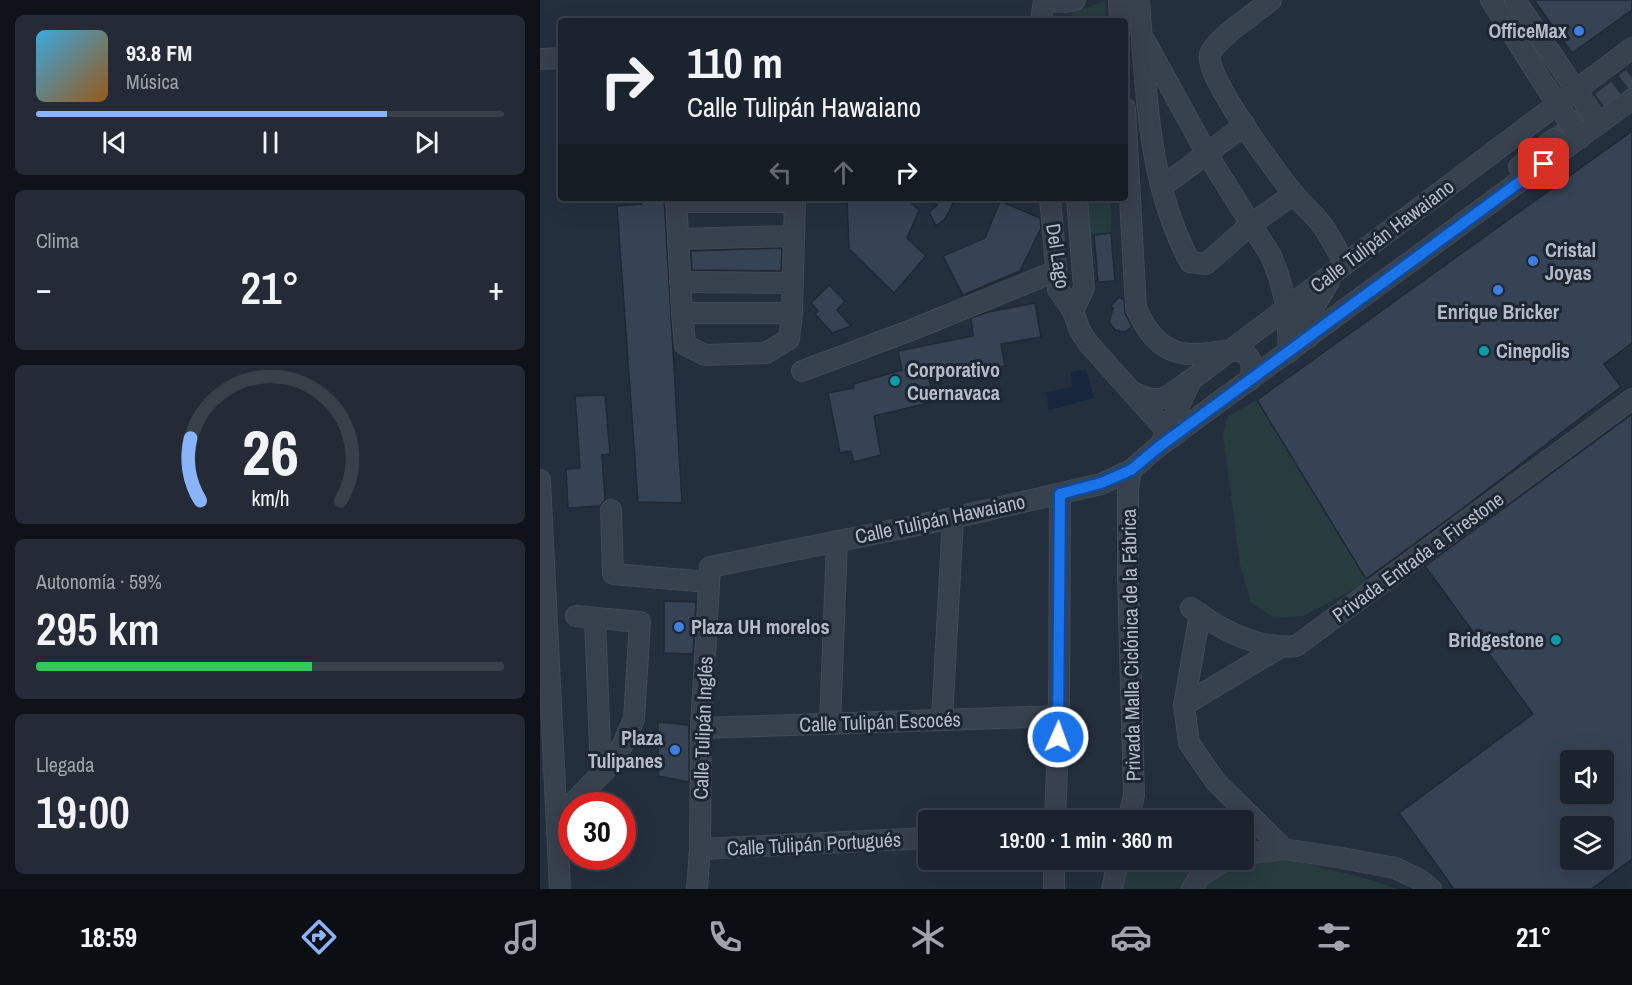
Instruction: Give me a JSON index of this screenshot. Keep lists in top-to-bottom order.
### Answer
{
  "streets": {
    "street": [
      "Calle Tulipán Hawaiano",
      "Del Lago",
      "Privada Entrada a Firestone",
      "Privada Malla Ciclónica de la Fábrica",
      "Calle Tulipán Escocés",
      "Calle Tulipán Inglés",
      "Calle Tulipán Portugués"
    ]
  },
  "crossings": [
    ["Calle Tulipán Hawaiano", "Del Lago"],
    ["Calle Tulipán Hawaiano", "Privada Malla Ciclónica de la Fábrica"],
    ["Calle Tulipán Hawaiano", "Calle Tulipán Inglés"],
    ["Calle Tulipán Escocés", "Calle Tulipán Inglés"],
    ["Calle Tulipán Inglés", "Calle Tulipán Portugués"]
  ],
  "places": [
    "OfficeMax",
    "Cristal Joyas",
    "Enrique Bricker",
    "Cinepolis",
    "Corporativo Cuernavaca",
    "Plaza UH morelos",
    "Bridgestone",
    "Plaza Tulipanes"
  ],
  "page": {
    "turn": ["110 m", "Calle Tulipán Hawaiano"],
    "song": ["93.8 FM", "Música"],
    "tile": [
      "Clima",
      ["Autonomía · 59%", "295 km"],
      ["Llegada", "19:00"]
    ],
    "heat": ["−", "21°", "+"],
    "limit": "30",
    "trip": "19:00 · 1 min · 360 m",
    "tabs": ["18:59", "21°"],
    "gauge": ["26", "km/h"]
  }
}
